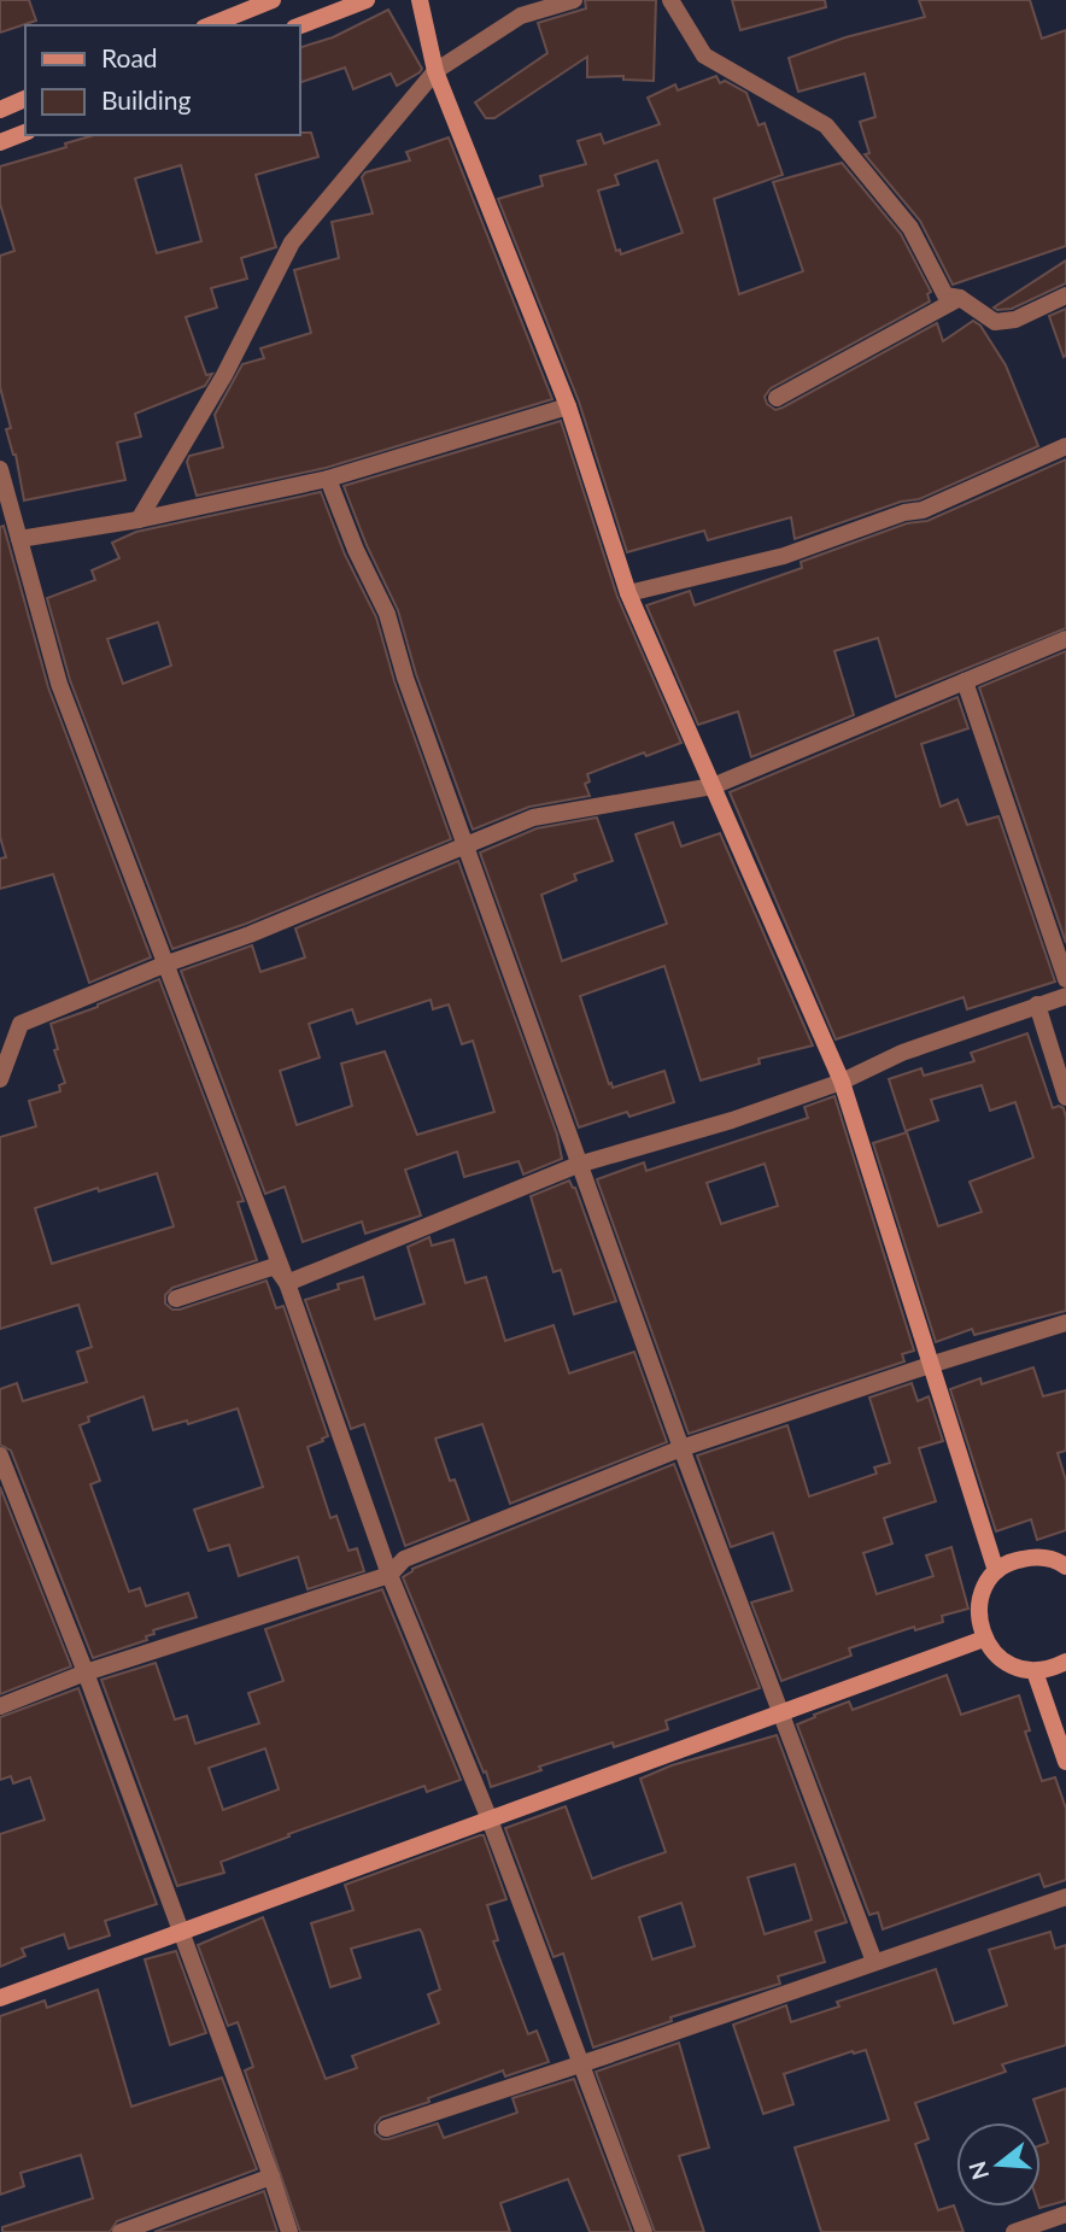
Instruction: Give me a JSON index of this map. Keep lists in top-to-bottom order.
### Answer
{
  "legend": ["Road", "Building"],
  "north": "left"
}
